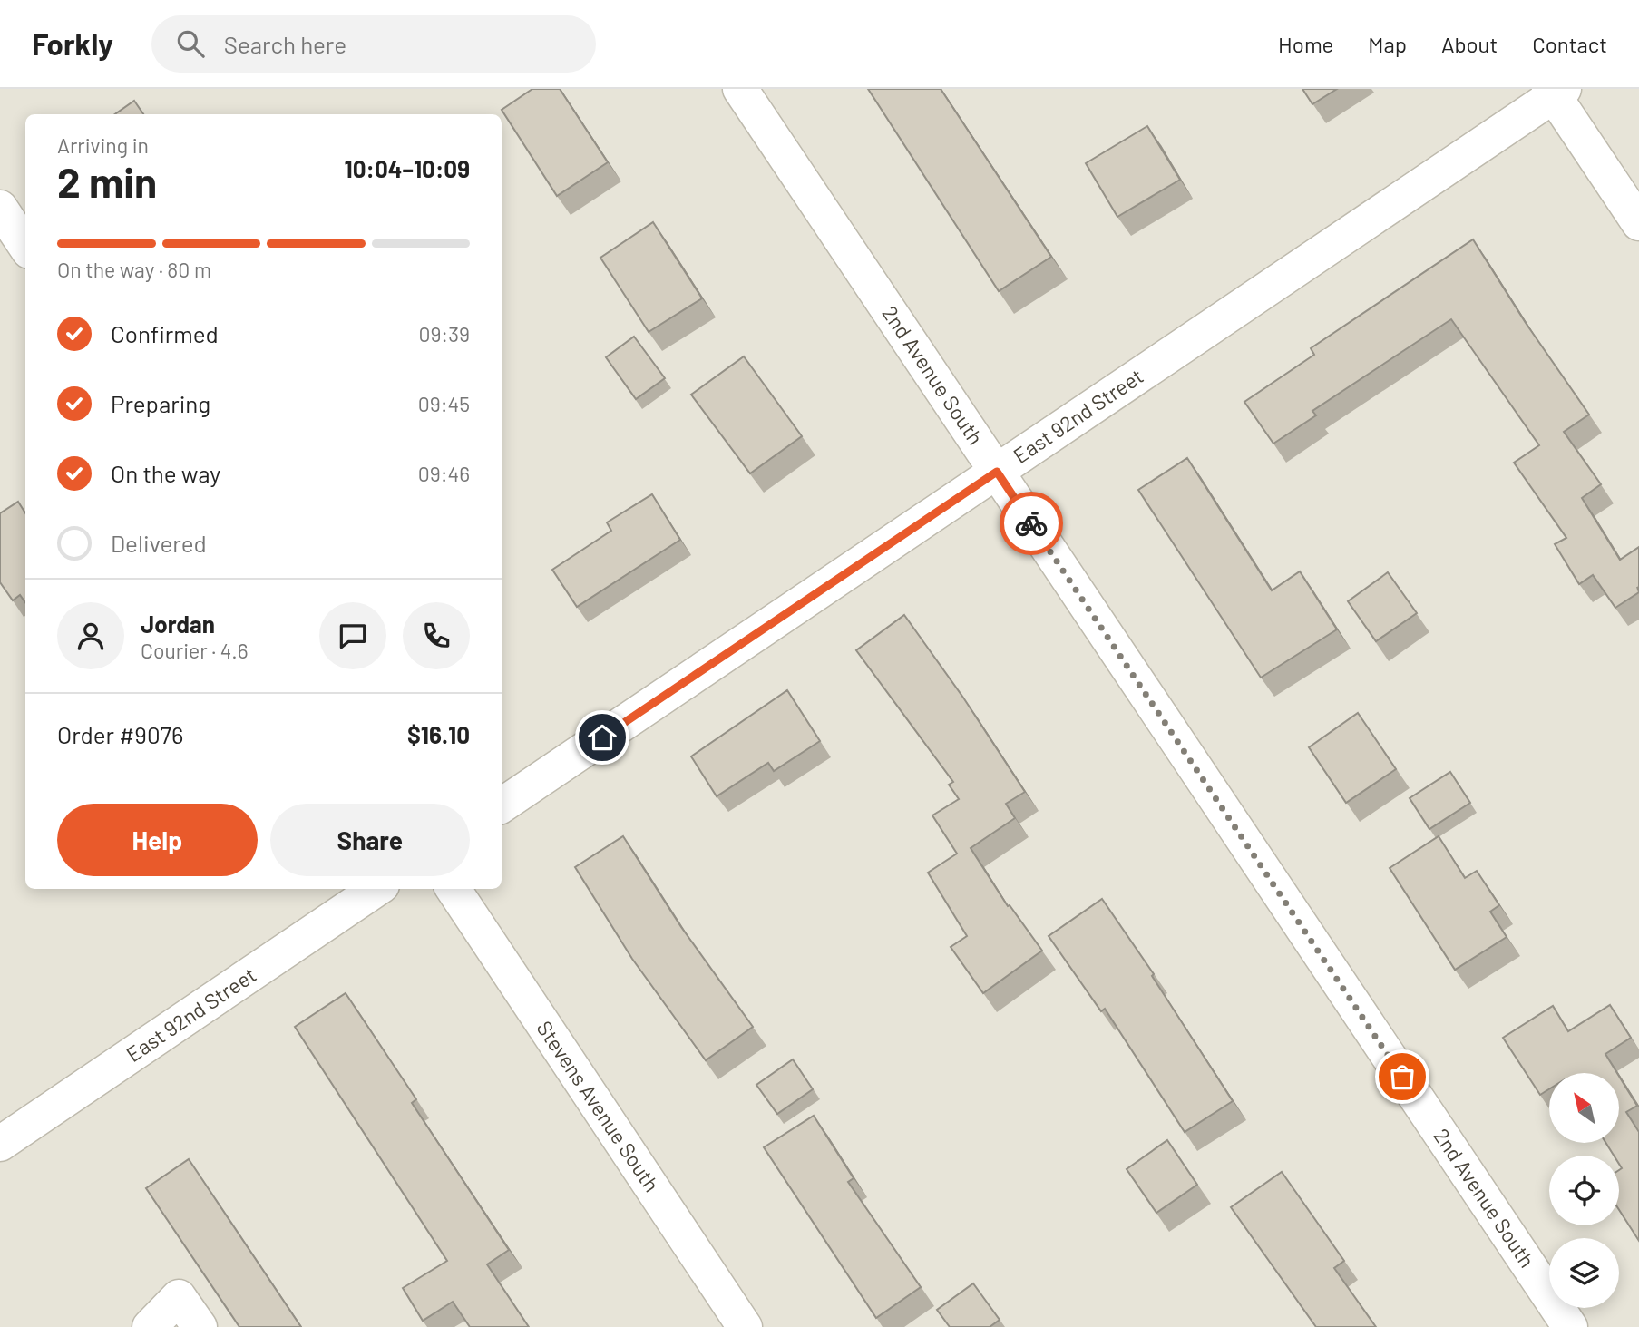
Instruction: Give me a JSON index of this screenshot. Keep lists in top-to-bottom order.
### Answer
{
  "streets": {
    "street": ["2nd Avenue South", "East 92nd Street", "Stevens Avenue South"]
  },
  "crossings": [
    ["2nd Avenue South", "East 92nd Street"]
  ],
  "north": "top left",
  "page": {
    "header": "Forkly",
    "search": "Search here",
    "nav": [
      "Home",
      "Map",
      "About",
      "Contact"
    ],
    "heading": ["2 min", "Arriving in", "10:04–10:09"],
    "panel": [
      "Jordan",
      "Courier · 4.6",
      "Order #9076",
      "$16.10"
    ],
    "bar": "On the way · 80 m",
    "list": [
      ["Confirmed", "09:39"],
      ["Preparing", "09:45"],
      ["On the way", "09:46"],
      "Delivered"
    ],
    "buttons": ["Help", "Share"]
  }
}
